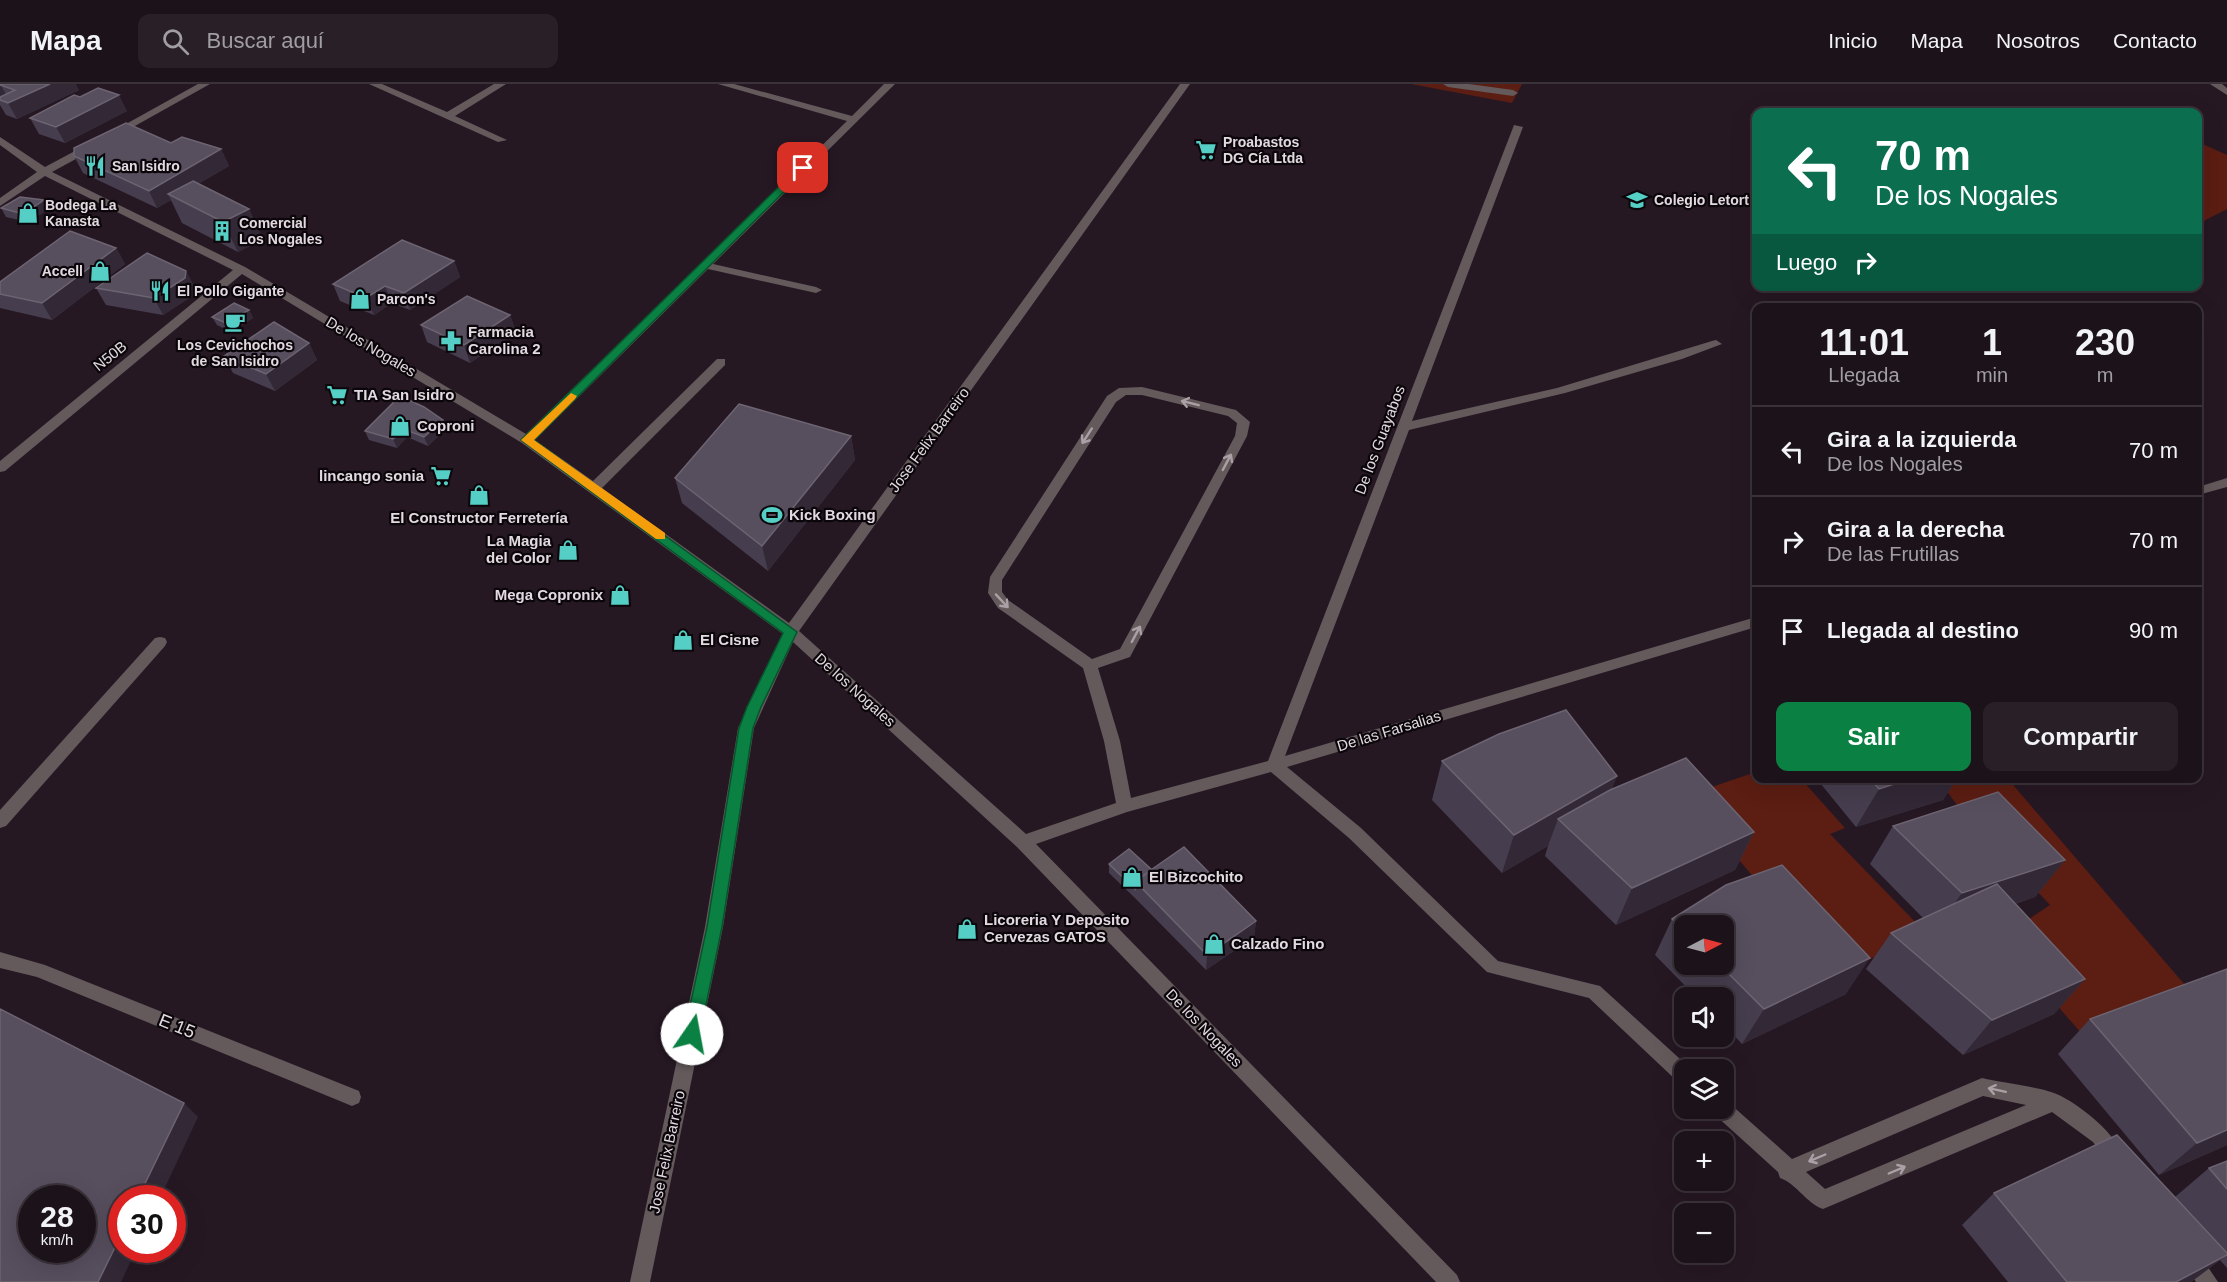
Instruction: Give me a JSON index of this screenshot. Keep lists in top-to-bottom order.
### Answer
{
  "streets": {
    "street": [
      "De los Nogales",
      "N50B",
      "Jose Felix Barreiro",
      "De los Guayabos",
      "De las Farsalias",
      "E 15"
    ]
  },
  "crossings": [
    ["De los Nogales", "N50B"],
    ["De los Nogales", "Jose Felix Barreiro"],
    ["De los Nogales", "De las Farsalias"],
    ["De los Guayabos", "De las Farsalias"]
  ],
  "places": {
    "supermarket": ["Proabastos DG Cía Ltda", "TIA San Isidro", "lincango sonia"],
    "restaurant": ["San Isidro", "El Pollo Gigante"],
    "school or university": ["Colegio Letort"],
    "shop": [
      "Bodega La Kanasta",
      "Accell",
      "Parcon's",
      "Coproni",
      "El Constructor Ferretería",
      "La Magia del Color",
      "Mega Copronix",
      "El Cisne",
      "El Bizcochito",
      "Licoreria Y Deposito Cervezas GATOS",
      "Calzado Fino"
    ],
    "building": ["Comercial Los Nogales"],
    "cafe": ["Los Cevichochos de San Isidro"],
    "pharmacy": ["Farmacia Carolina 2"],
    "sports": ["Kick Boxing"]
  },
  "north": "right",
  "page": {
    "header": "Mapa",
    "search": "Buscar aquí",
    "nav": [
      "Inicio",
      "Mapa",
      "Nosotros",
      "Contacto"
    ],
    "turn": ["70 m", "De los Nogales"],
    "then": "Luego",
    "eta": [
      "11:01",
      "Llegada",
      "1",
      "min",
      "230",
      "m"
    ],
    "list": [
      {
        "name": "Gira a la izquierda",
        "note": "De los Nogales",
        "value": "70 m"
      },
      {
        "name": "Gira a la derecha",
        "note": "De las Frutillas",
        "value": "70 m"
      },
      {
        "name": "Llegada al destino",
        "value": "90 m"
      }
    ],
    "buttons": ["Salir", "Compartir"],
    "map_buttons": ["+", "−"],
    "speed": "28 km/h",
    "limit": "30"
  }
}
